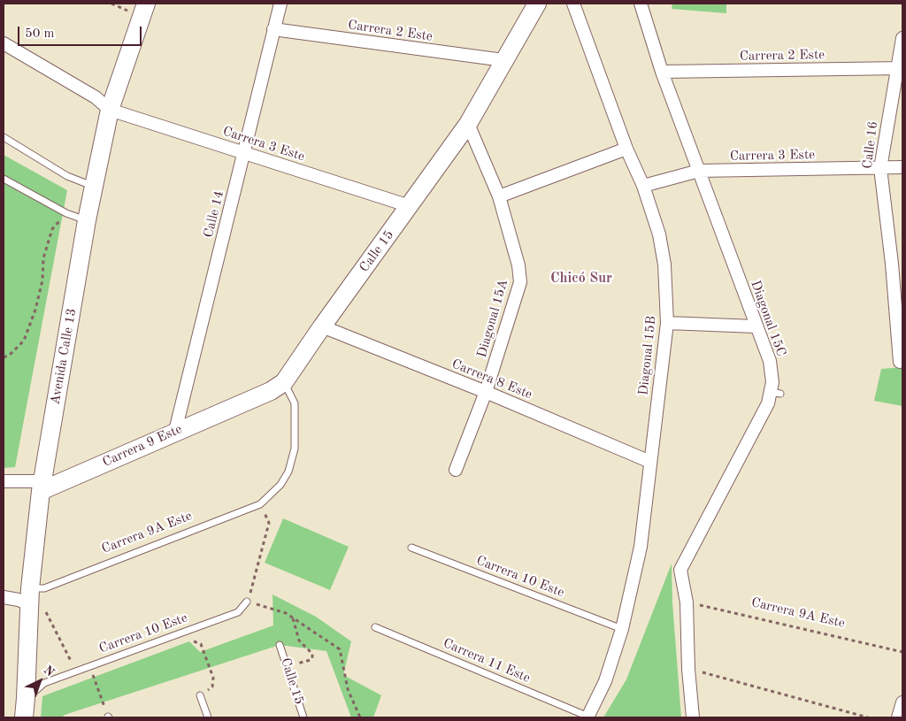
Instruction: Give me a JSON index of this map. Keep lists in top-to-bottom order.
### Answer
{
  "streets": {
    "street": [
      "Carrera 2 Este",
      "Carrera 3 Este",
      "Calle 16",
      "Calle 14",
      "Calle 15",
      "Diagonal 15A",
      "Diagonal 15C",
      "Diagonal 15B",
      "Avenida Calle 13",
      "Carrera 8 Este",
      "Carrera 9 Este"
    ],
    "lane": ["Carrera 9A Este", "Carrera 10 Este", "Carrera 11 Este"]
  },
  "crossings": [
    ["Carrera 2 Este", "Calle 16"],
    ["Carrera 2 Este", "Calle 14"],
    ["Carrera 2 Este", "Calle 15"],
    ["Carrera 2 Este", "Diagonal 15C"],
    ["Carrera 3 Este", "Calle 16"],
    ["Carrera 3 Este", "Calle 14"],
    ["Carrera 3 Este", "Calle 15"],
    ["Carrera 3 Este", "Diagonal 15C"],
    ["Carrera 3 Este", "Diagonal 15B"],
    ["Carrera 3 Este", "Avenida Calle 13"],
    ["Calle 14", "Carrera 9 Este"],
    ["Calle 15", "Diagonal 15A"],
    ["Calle 15", "Carrera 8 Este"],
    ["Calle 15", "Carrera 9 Este"],
    ["Diagonal 15A", "Carrera 8 Este"],
    ["Diagonal 15C", "Carrera 9A Este"],
    ["Diagonal 15B", "Carrera 8 Este"],
    ["Diagonal 15B", "Carrera 10 Este"],
    ["Diagonal 15B", "Carrera 11 Este"],
    ["Avenida Calle 13", "Carrera 9 Este"],
    ["Avenida Calle 13", "Carrera 9A Este"],
    ["Avenida Calle 13", "Carrera 10 Este"]
  ],
  "districts": ["Chicó Sur"],
  "scale_bar": "50 m",
  "north": "top right"
}
